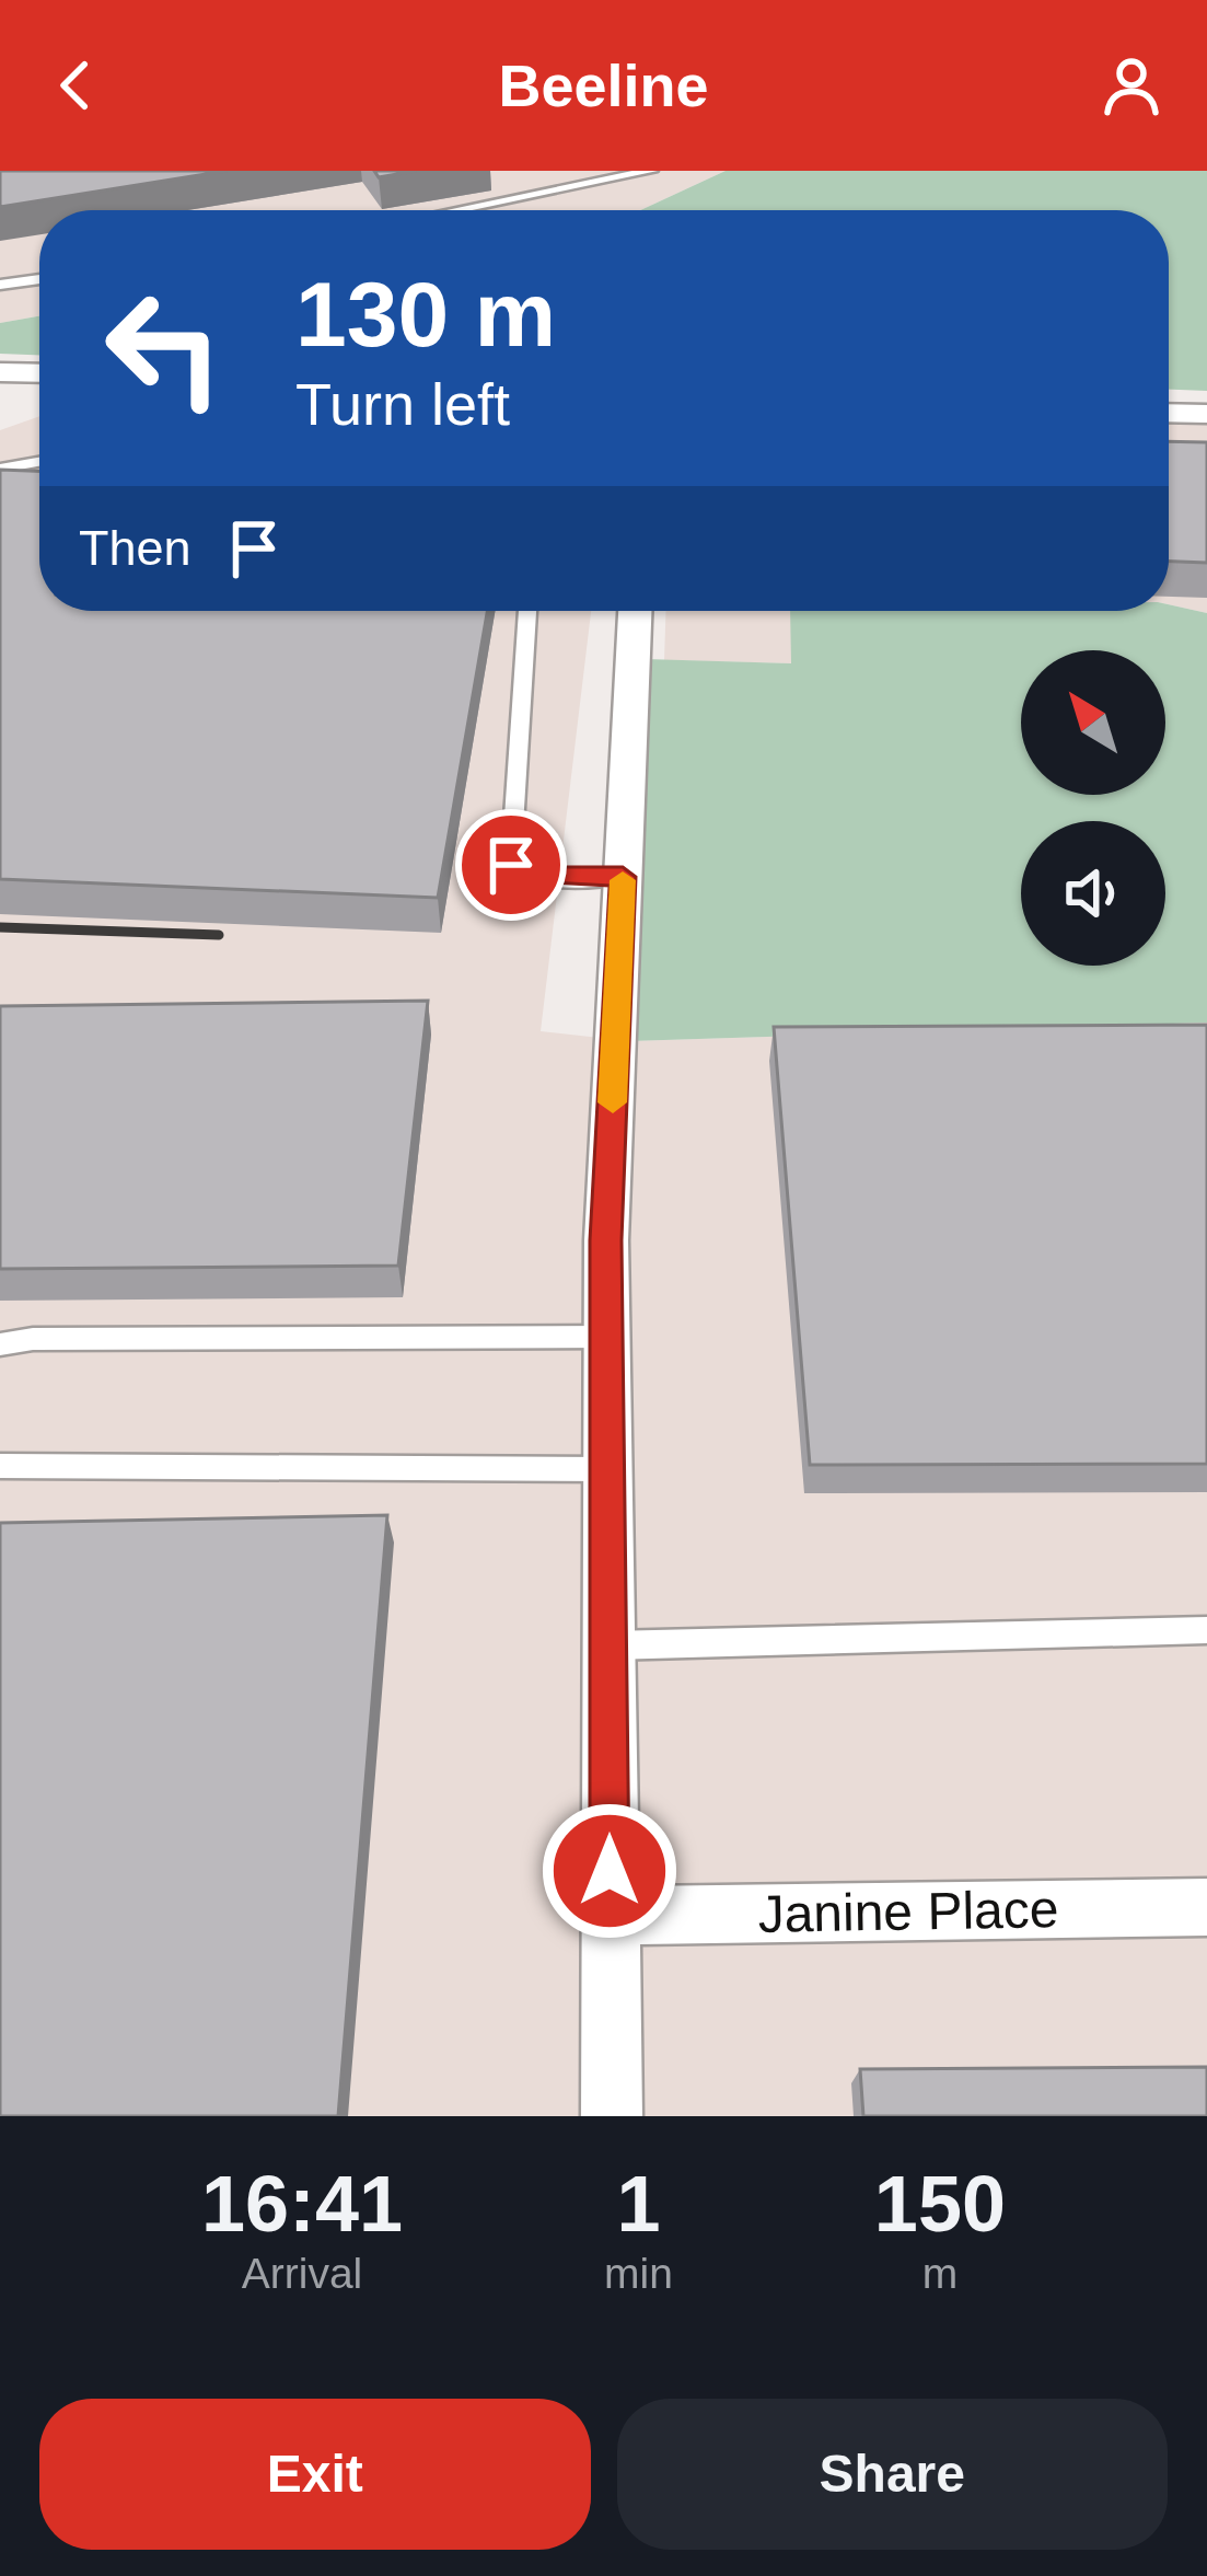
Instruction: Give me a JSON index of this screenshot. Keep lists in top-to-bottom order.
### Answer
{
  "streets": {
    "street": ["Janine Place"]
  },
  "north": "top left",
  "page": {
    "header": "Beeline",
    "turn": ["130 m", "Turn left"],
    "then": "Then",
    "eta": [
      "16:41",
      "Arrival",
      "1",
      "min",
      "150",
      "m"
    ],
    "buttons": ["Exit", "Share"]
  }
}
